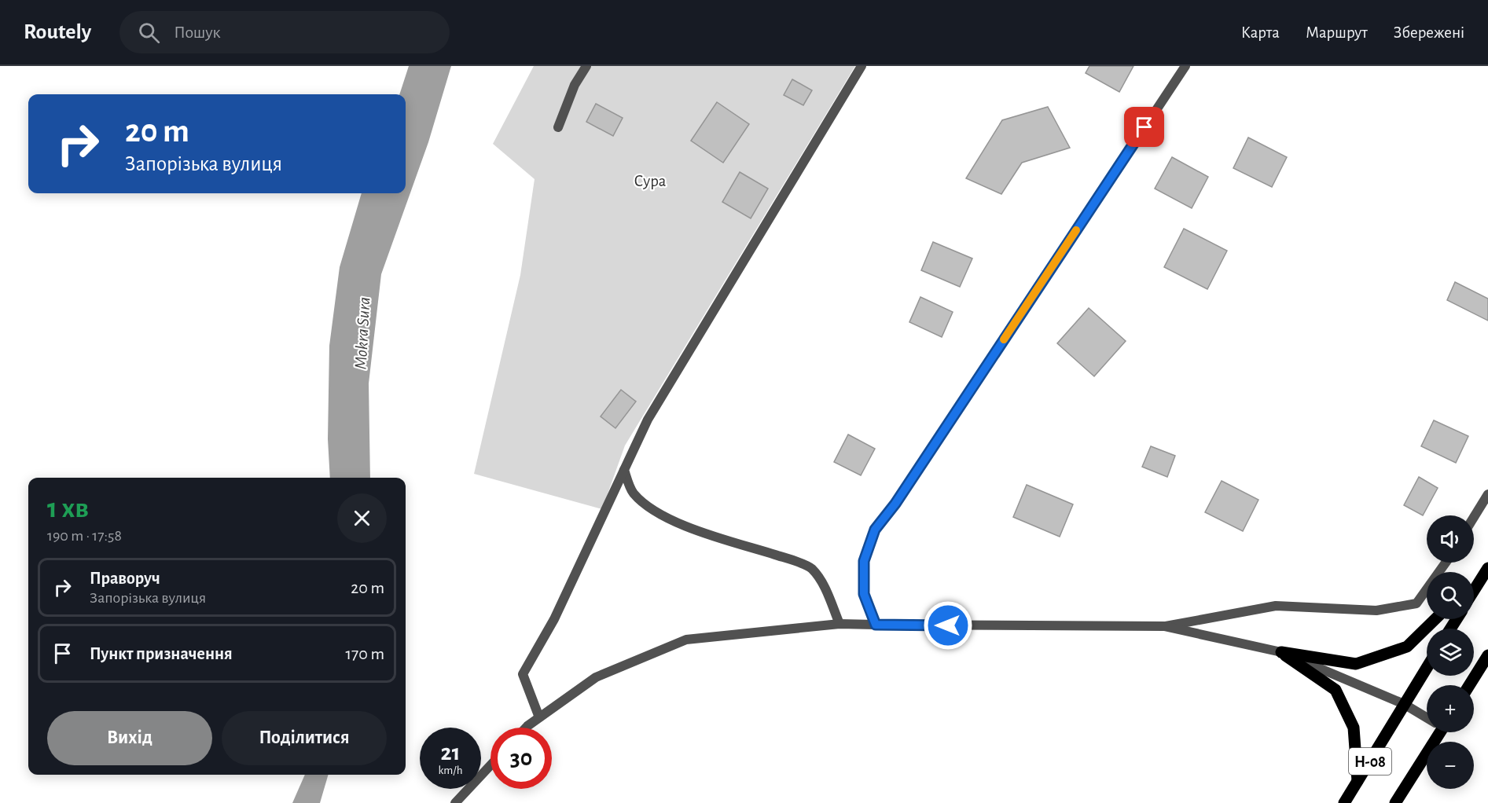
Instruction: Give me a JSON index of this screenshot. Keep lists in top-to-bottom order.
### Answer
{
  "streets": {
    "main road": ["Н-08"]
  },
  "water": ["Mokra Sura"],
  "parks": ["Сура"],
  "page": {
    "header": "Routely",
    "search": "Пошук",
    "nav": ["Карта", "Маршрут", "Збережені"],
    "turn": ["20 m", "Запорізька вулиця"],
    "heading": ["1 хв", "190 m · 17:58"],
    "map_buttons": ["+", "−"],
    "list": [
      {
        "name": "Праворуч",
        "note": "Запорізька вулиця",
        "value": "20 m"
      },
      {
        "name": "Пункт призначення",
        "value": "170 m"
      }
    ],
    "buttons": ["Вихід", "Поділитися"],
    "speed": "21 km/h",
    "limit": "30"
  }
}
